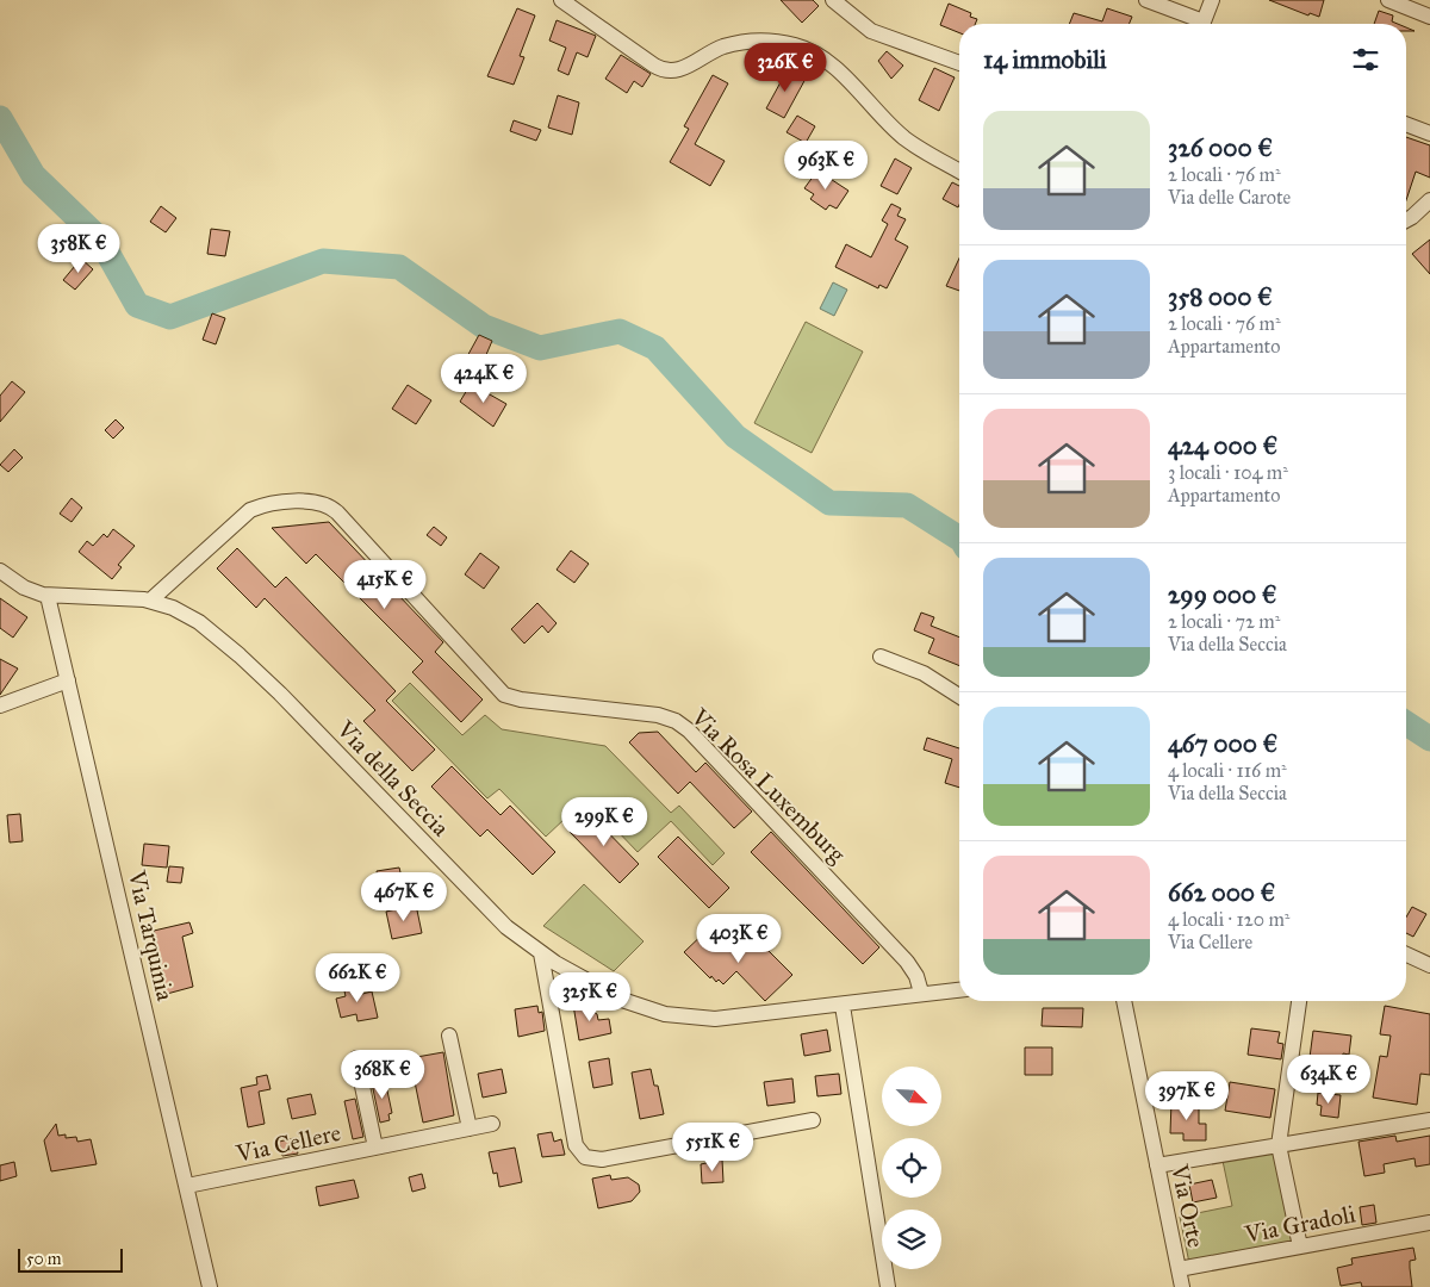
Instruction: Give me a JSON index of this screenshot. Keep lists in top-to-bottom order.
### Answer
{
  "streets": {
    "street": [
      "Via della Seccia",
      "Via Rosa Luxemburg",
      "Via Tarquinia",
      "Via Cellere",
      "Via Orte",
      "Via Gradoli"
    ]
  },
  "crossings": [
    ["Via della Seccia", "Via Rosa Luxemburg"],
    ["Via della Seccia", "Via Tarquinia"],
    ["Via Tarquinia", "Via Cellere"],
    ["Via Orte", "Via Gradoli"]
  ],
  "scale_bar": "50 m",
  "north": "bottom right",
  "page": {
    "heading": "14 immobili",
    "price": [
      "326K €",
      "963K €",
      "358K €",
      "424K €",
      "415K €",
      "299K €",
      "467K €",
      "403K €",
      "662K €",
      "325K €",
      "368K €",
      "634K €",
      "397K €",
      "551K €"
    ],
    "list": [
      {
        "name": "326 000 €",
        "note": "2 locali · 76 m² · Via delle Carote"
      },
      {
        "name": "358 000 €",
        "note": "2 locali · 76 m² · Appartamento"
      },
      {
        "name": "424 000 €",
        "note": "3 locali · 104 m² · Appartamento"
      },
      {
        "name": "299 000 €",
        "note": "2 locali · 72 m² · Via della Seccia"
      },
      {
        "name": "467 000 €",
        "note": "4 locali · 116 m² · Via della Seccia"
      },
      {
        "name": "662 000 €",
        "note": "4 locali · 120 m² · Via Cellere"
      }
    ],
    "scale": "50 m"
  }
}
